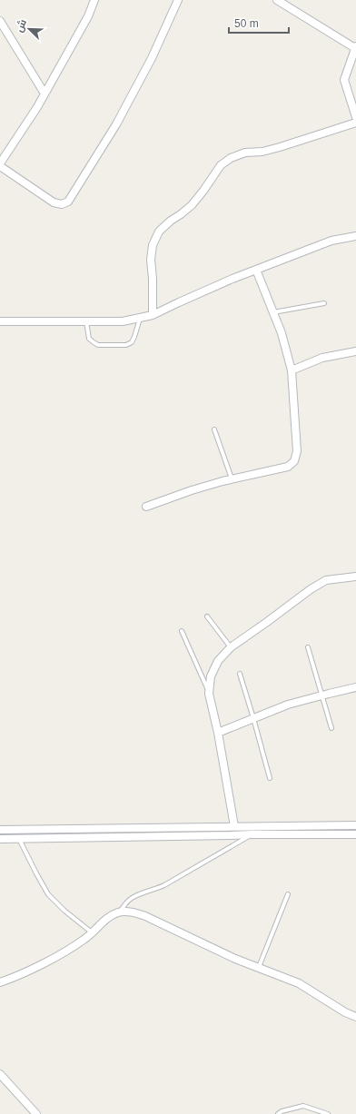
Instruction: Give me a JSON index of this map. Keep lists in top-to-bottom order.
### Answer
{
  "scale_bar": "50 m",
  "north": "top left"
}
